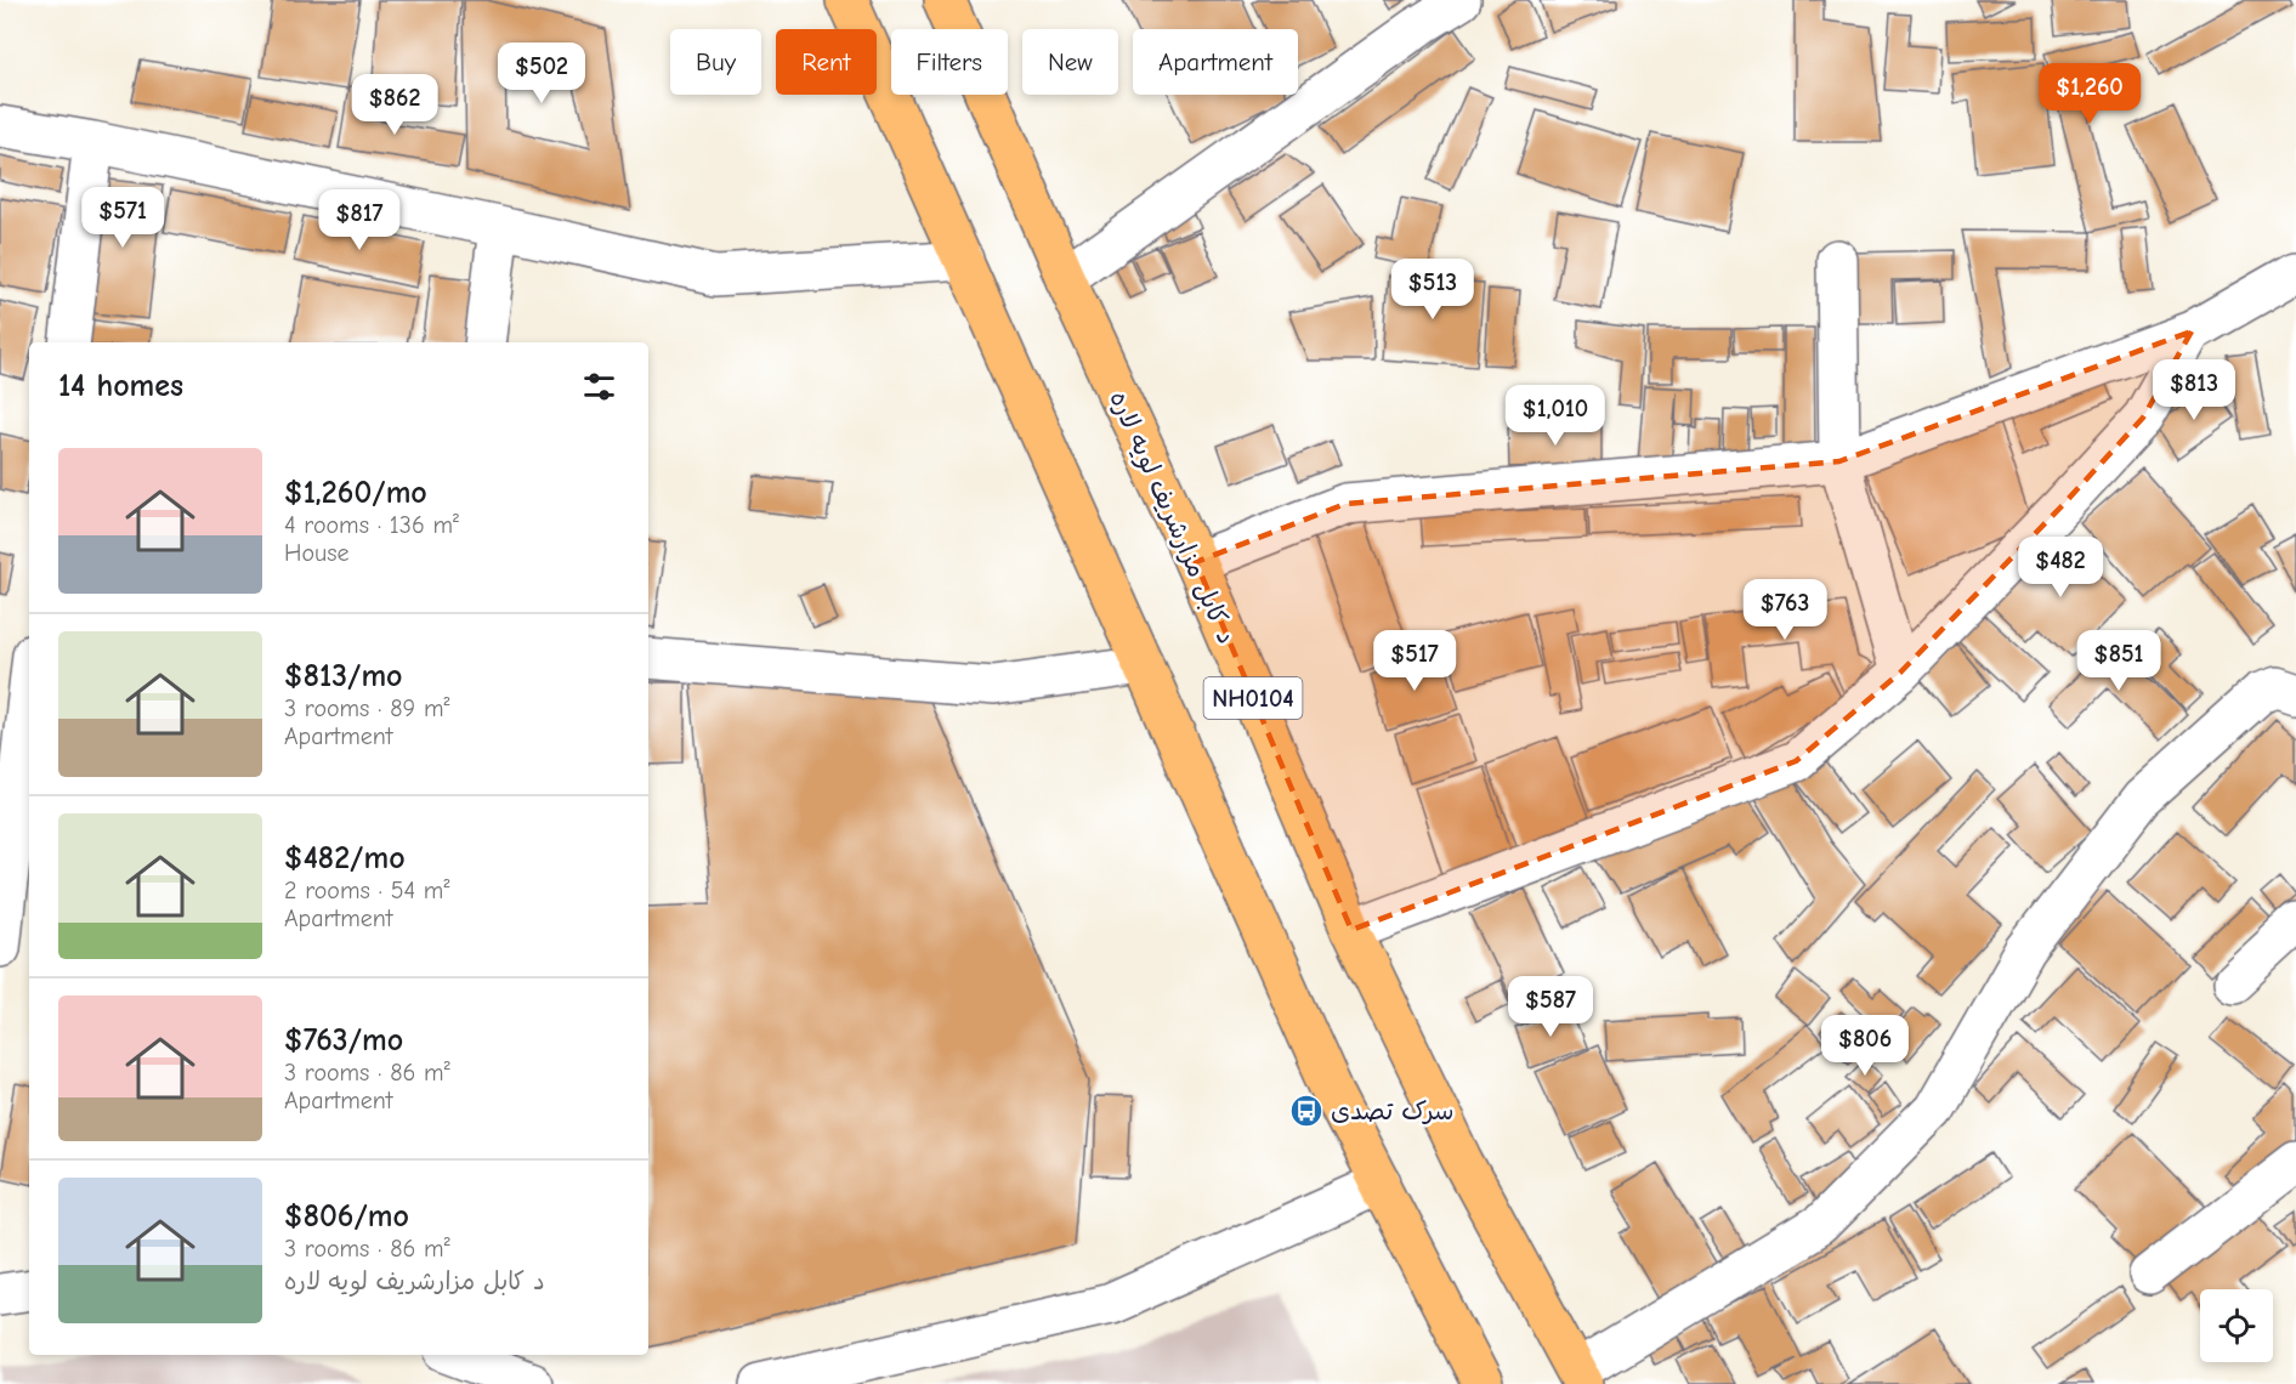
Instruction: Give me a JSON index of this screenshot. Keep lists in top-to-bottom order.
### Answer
{
  "streets": {
    "highway": ["د کابل مزارشریف لویه لاره", "NH0104"]
  },
  "places": {
    "bus stop": ["سرک تصدی"]
  },
  "page": {
    "chip": [
      "Buy",
      "Rent",
      "Filters",
      "New",
      "Apartment"
    ],
    "price": [
      "$502",
      "$1,260",
      "$862",
      "$571",
      "$817",
      "$513",
      "$813",
      "$1,010",
      "$482",
      "$763",
      "$517",
      "$851",
      "$587",
      "$806"
    ],
    "heading": "14 homes",
    "list": [
      {
        "name": "$1,260/mo",
        "note": "4 rooms · 136 m² · House"
      },
      {
        "name": "$813/mo",
        "note": "3 rooms · 89 m² · Apartment"
      },
      {
        "name": "$482/mo",
        "note": "2 rooms · 54 m² · Apartment"
      },
      {
        "name": "$763/mo",
        "note": "3 rooms · 86 m² · Apartment"
      },
      {
        "name": "$806/mo",
        "note": "3 rooms · 86 m² · د کابل مزارشریف لویه لاره"
      }
    ]
  }
}
